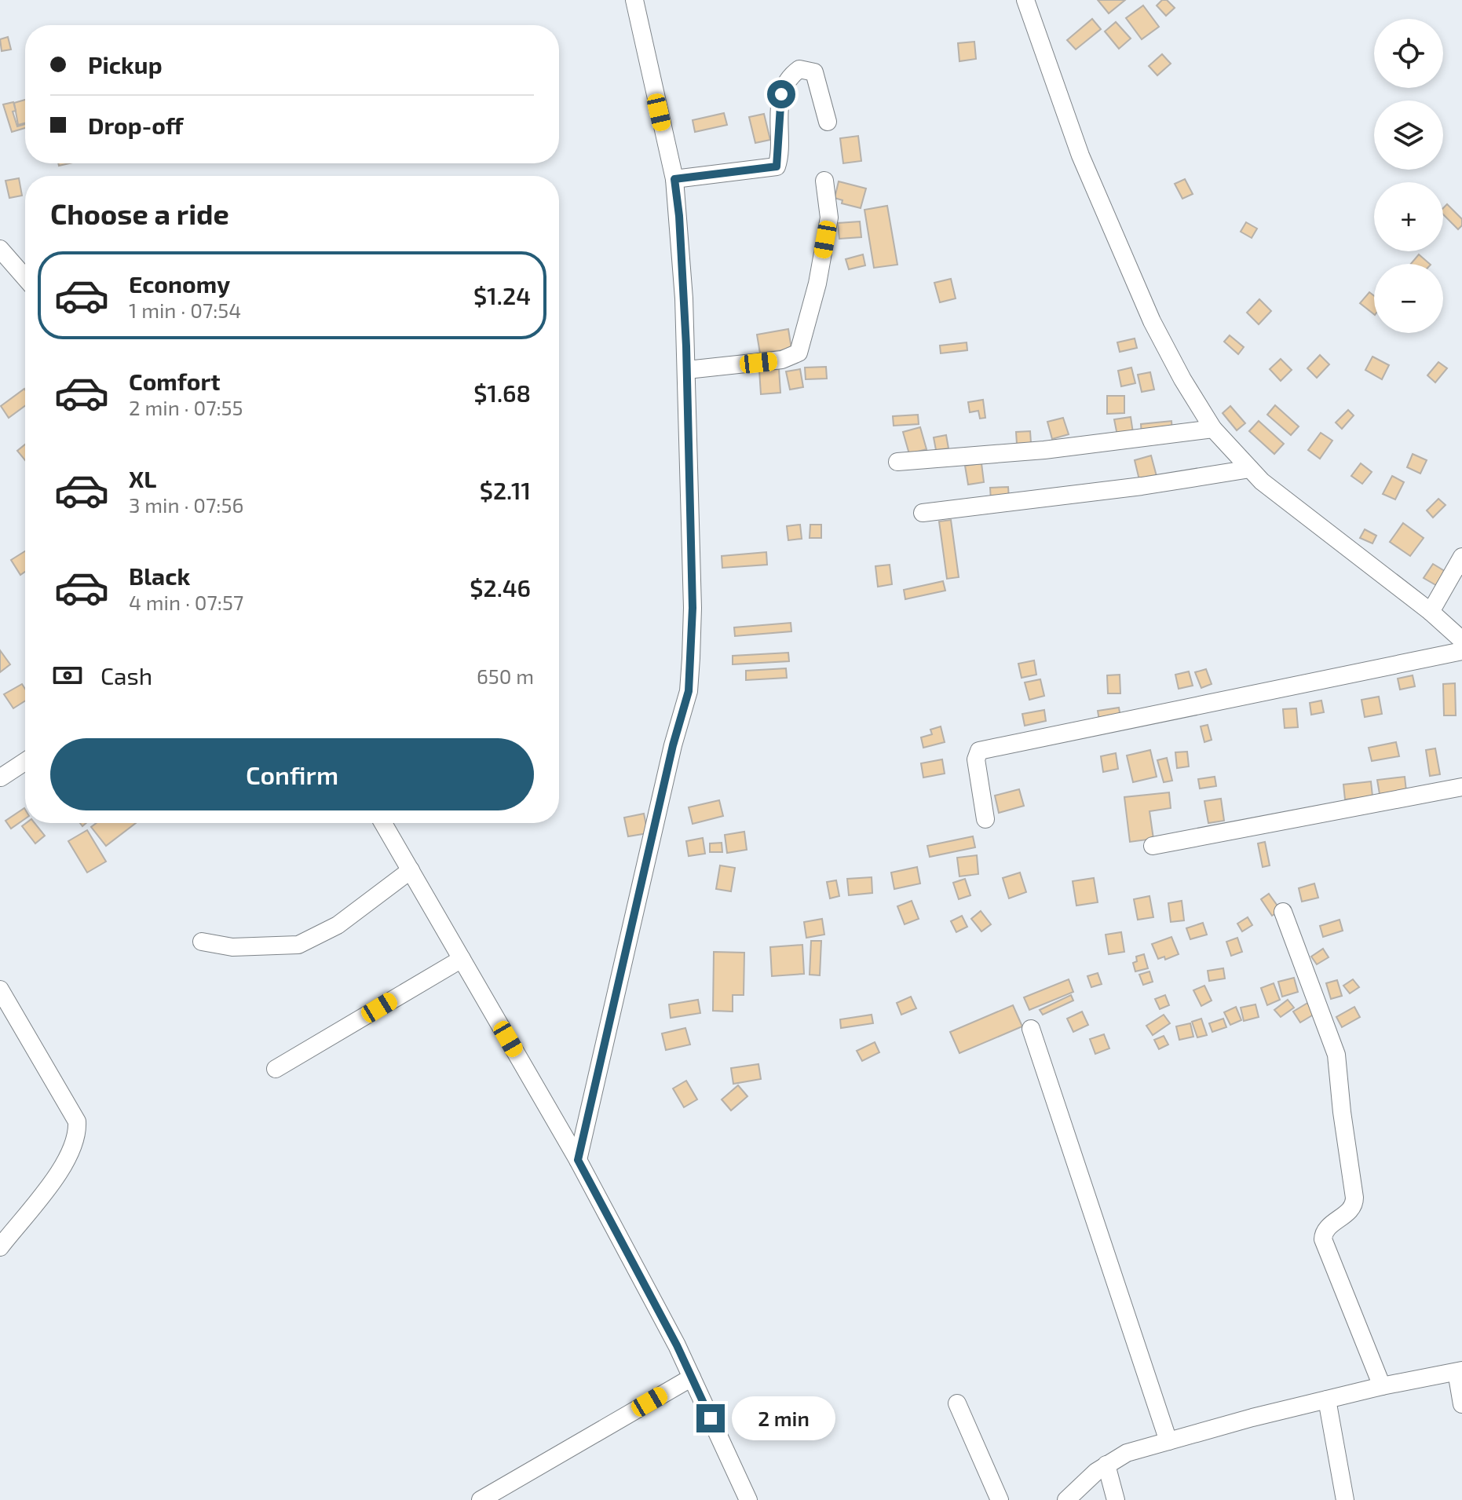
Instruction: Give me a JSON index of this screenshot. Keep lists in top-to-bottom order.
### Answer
{
  "page": {
    "map_buttons": ["+", "−"],
    "banner": ["Pickup", "Drop-off"],
    "heading": "Choose a ride",
    "list": [
      {
        "name": "Economy",
        "note": "1 min · 07:54",
        "value": "$1.24"
      },
      {
        "name": "Comfort",
        "note": "2 min · 07:55",
        "value": "$1.68"
      },
      {
        "name": "XL",
        "note": "3 min · 07:56",
        "value": "$2.11"
      },
      {
        "name": "Black",
        "note": "4 min · 07:57",
        "value": "$2.46"
      }
    ],
    "pay": ["Cash", "650 m"],
    "buttons": "Confirm",
    "bubble": "2 min"
  }
}
